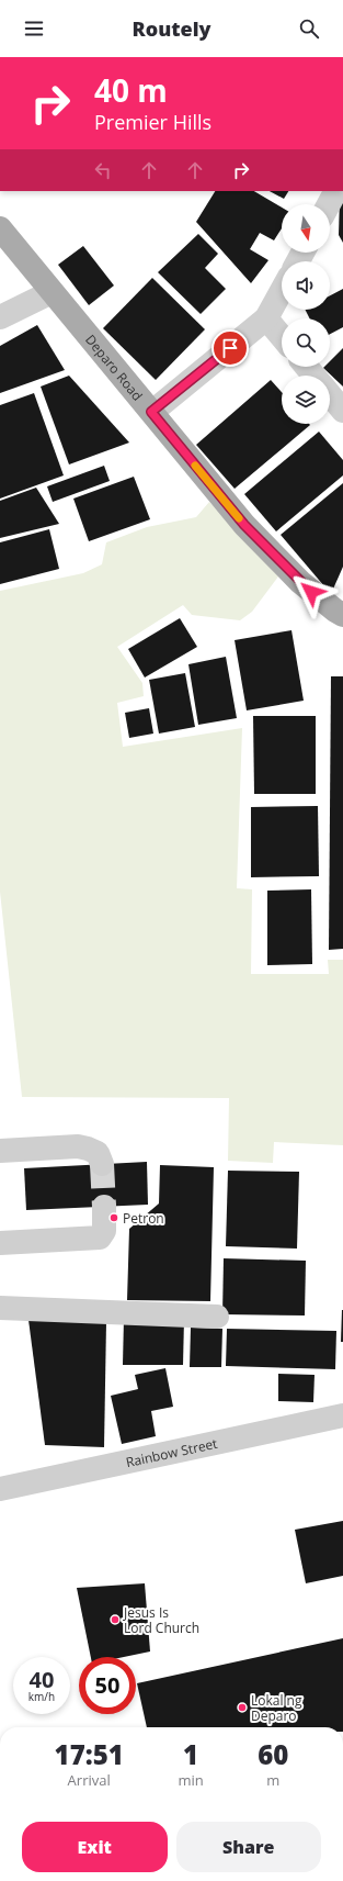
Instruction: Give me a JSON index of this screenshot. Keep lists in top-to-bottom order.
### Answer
{
  "streets": {
    "main road": ["Deparo Road"],
    "street": ["Rainbow Street"]
  },
  "places": ["Petron", "Jesus Is Lord Church", "Lokal ng Deparo"],
  "north": "bottom",
  "page": {
    "header": "Routely",
    "turn": ["40 m", "Premier Hills"],
    "speed": "40 km/h",
    "limit": "50",
    "eta": [
      "17:51",
      "Arrival",
      "1",
      "min",
      "60",
      "m"
    ],
    "buttons": ["Exit", "Share"]
  }
}
